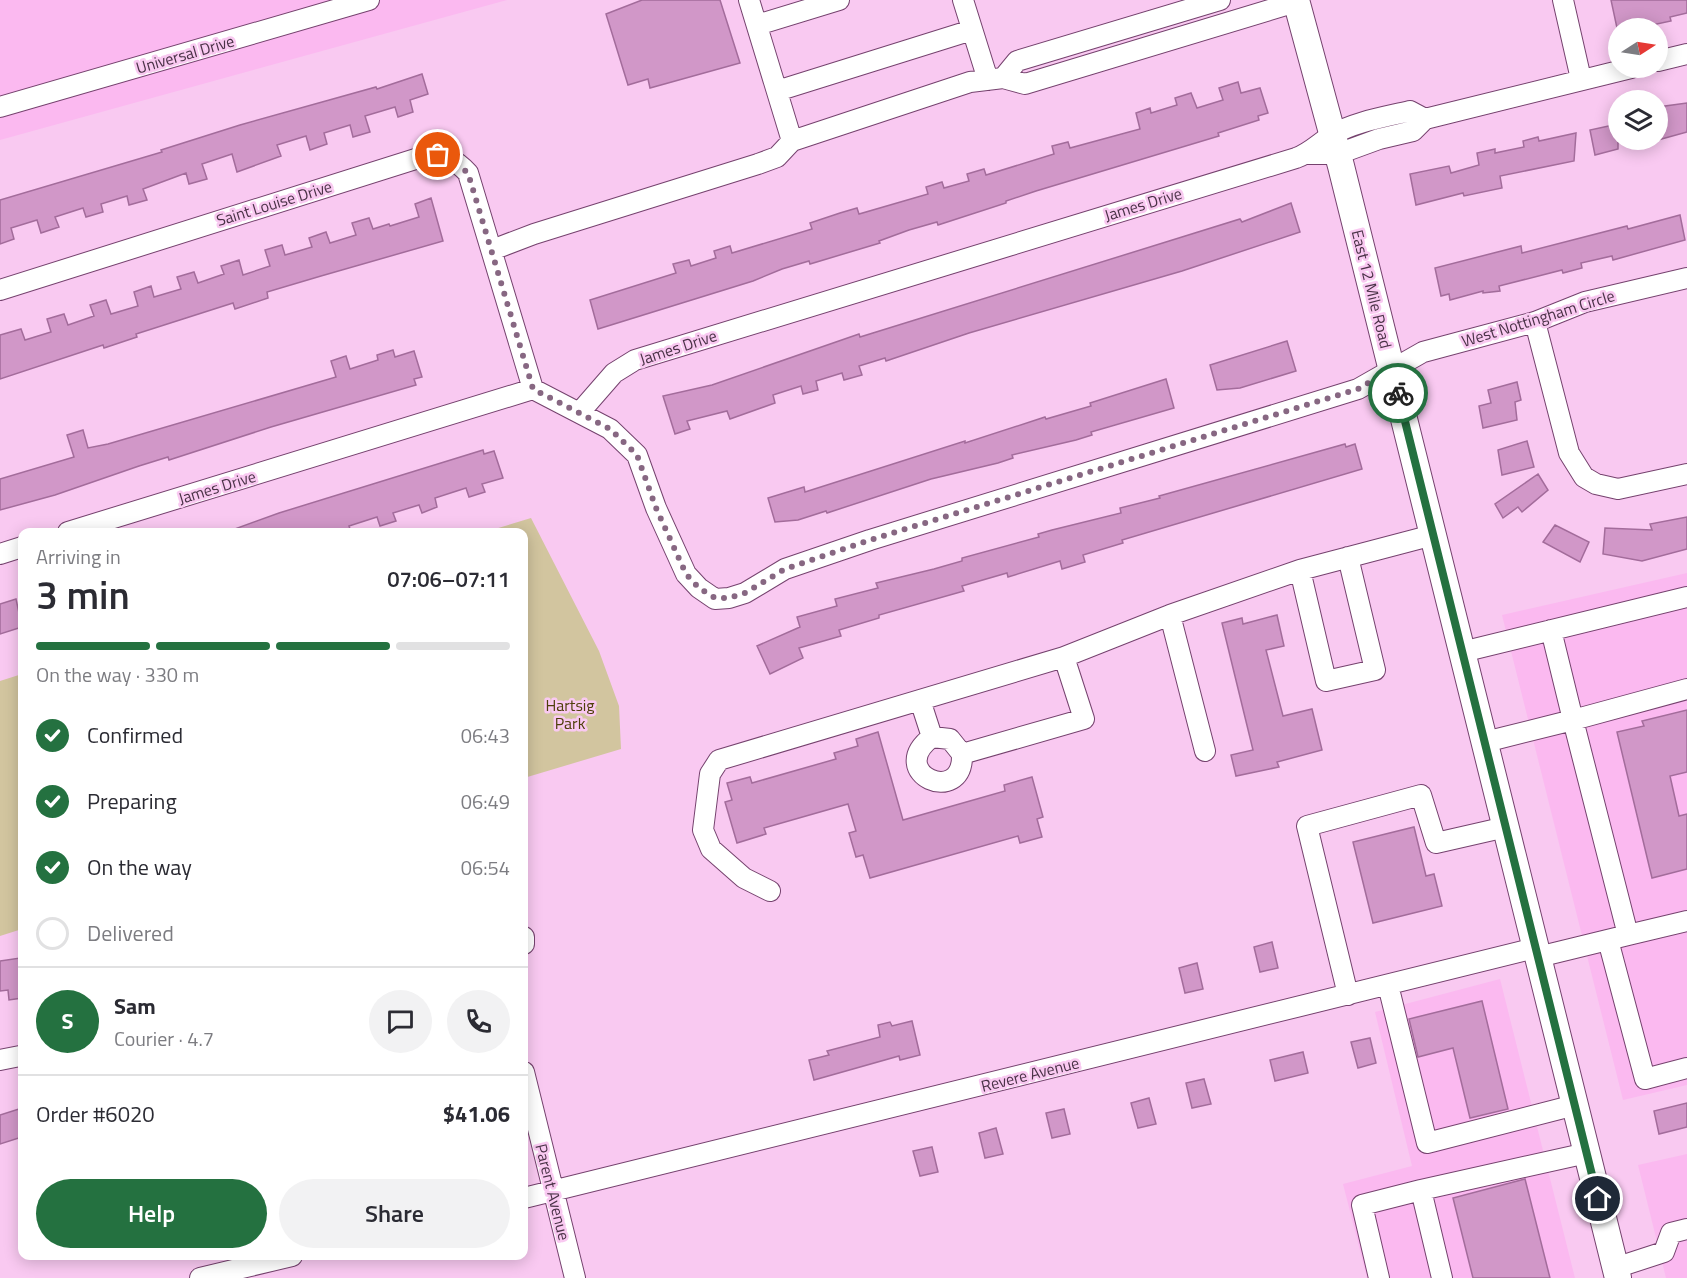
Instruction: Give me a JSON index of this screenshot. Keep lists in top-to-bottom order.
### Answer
{
  "streets": {
    "main road": ["East 12 Mile Road"],
    "street": [
      "Universal Drive",
      "Saint Louise Drive",
      "James Drive",
      "West Nottingham Circle",
      "Revere Avenue",
      "Parent Avenue"
    ]
  },
  "crossings": [
    ["Saint Louise Drive", "James Drive"],
    ["James Drive", "East 12 Mile Road"],
    ["James Drive", "West Nottingham Circle"],
    ["East 12 Mile Road", "West Nottingham Circle"],
    ["East 12 Mile Road", "Revere Avenue"],
    ["Revere Avenue", "Parent Avenue"]
  ],
  "parks": ["Hartsig Park"],
  "north": "right",
  "page": {
    "heading": ["3 min", "Arriving in", "07:06–07:11"],
    "panel": [
      "Sam",
      "Courier · 4.7",
      "Order #6020",
      "$41.06"
    ],
    "bar": "On the way · 330 m",
    "list": [
      ["Confirmed", "06:43"],
      ["Preparing", "06:49"],
      ["On the way", "06:54"],
      "Delivered"
    ],
    "round": "S",
    "buttons": ["Help", "Share"]
  }
}
